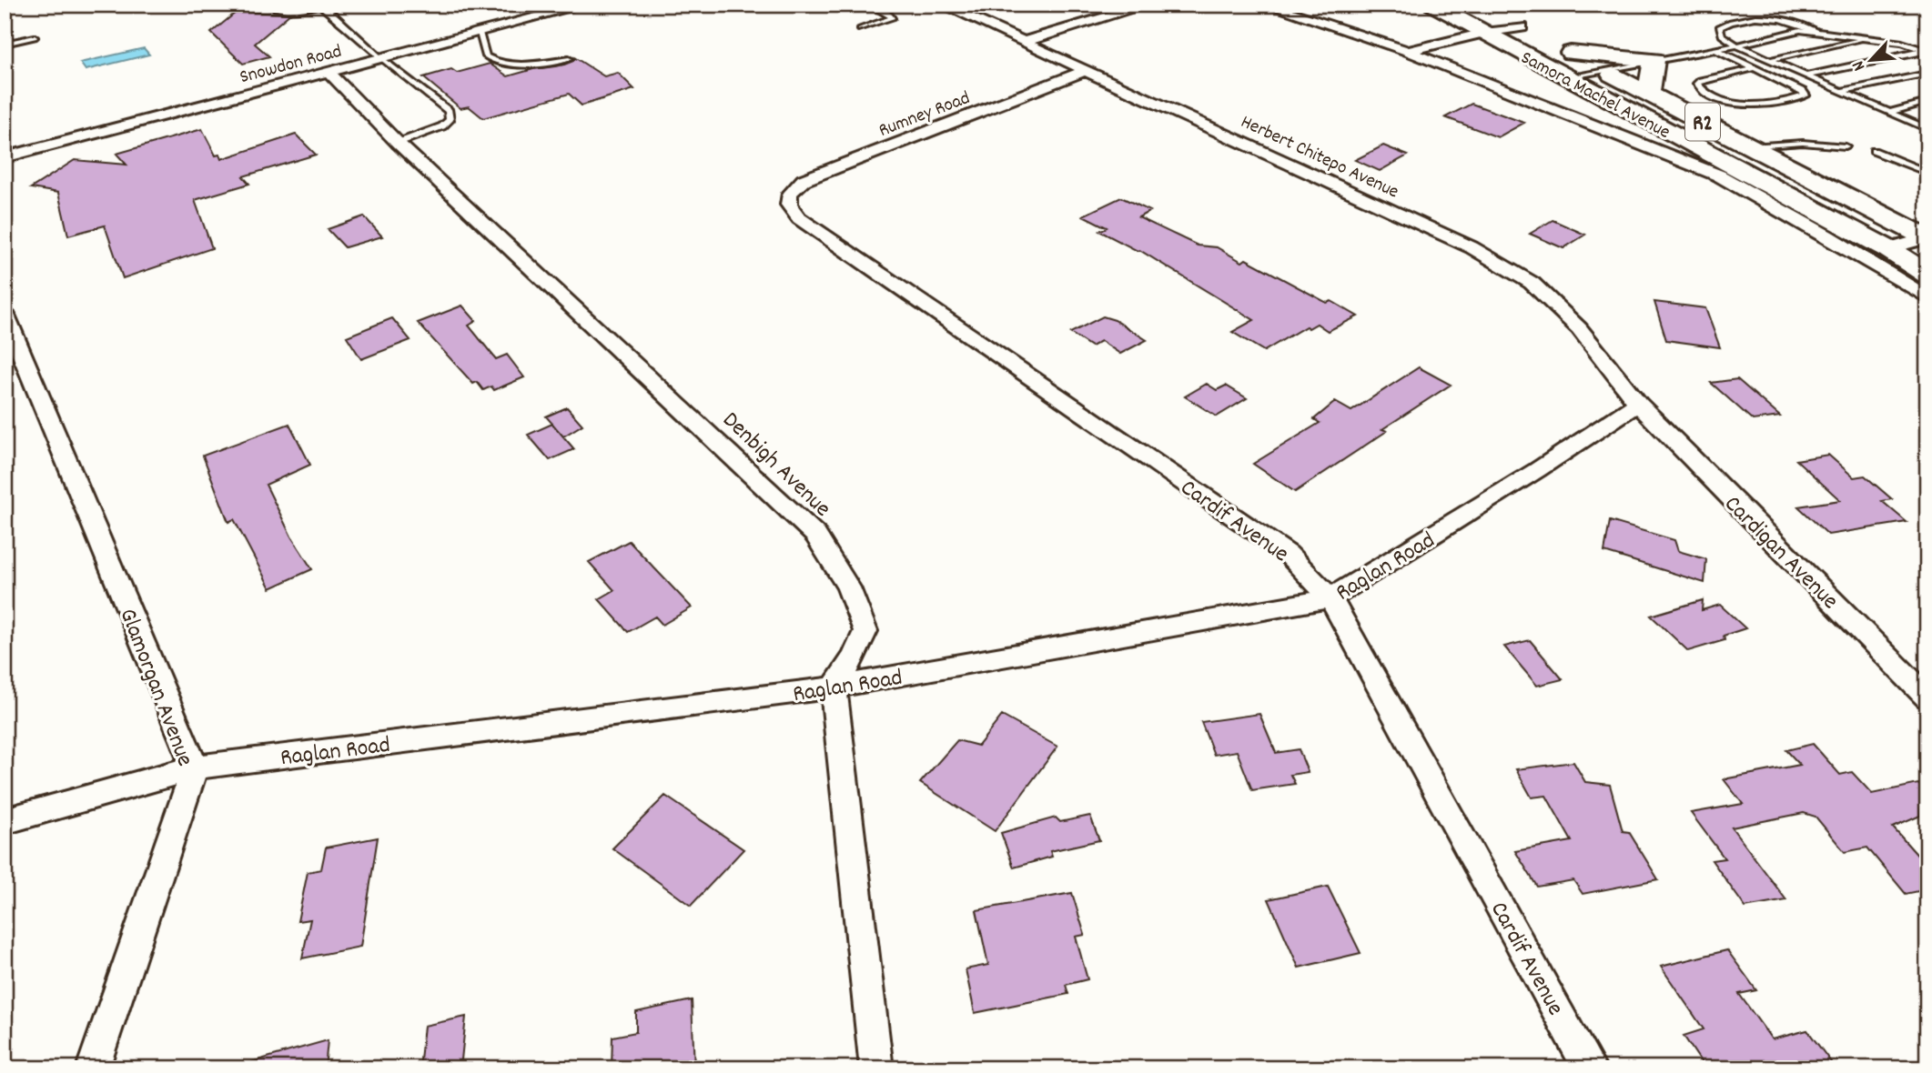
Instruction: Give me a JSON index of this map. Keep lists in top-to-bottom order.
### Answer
{
  "streets": {
    "highway": ["Samora Machel Avenue", "R2"],
    "street": [
      "Snowdon Road",
      "Rumney Road",
      "Herbert Chitepo Avenue",
      "Denbigh Avenue",
      "Cardif Avenue",
      "Cardigan Avenue",
      "Raglan Road",
      "Glamorgan Avenue"
    ]
  },
  "crossings": [
    ["Snowdon Road", "Denbigh Avenue"],
    ["Rumney Road", "Herbert Chitepo Avenue"],
    ["Rumney Road", "Cardif Avenue"],
    ["Herbert Chitepo Avenue", "Cardigan Avenue"],
    ["Herbert Chitepo Avenue", "Raglan Road"],
    ["Denbigh Avenue", "Raglan Road"],
    ["Cardif Avenue", "Raglan Road"],
    ["Cardigan Avenue", "Raglan Road"],
    ["Raglan Road", "Glamorgan Avenue"]
  ],
  "north": "bottom left"
}
